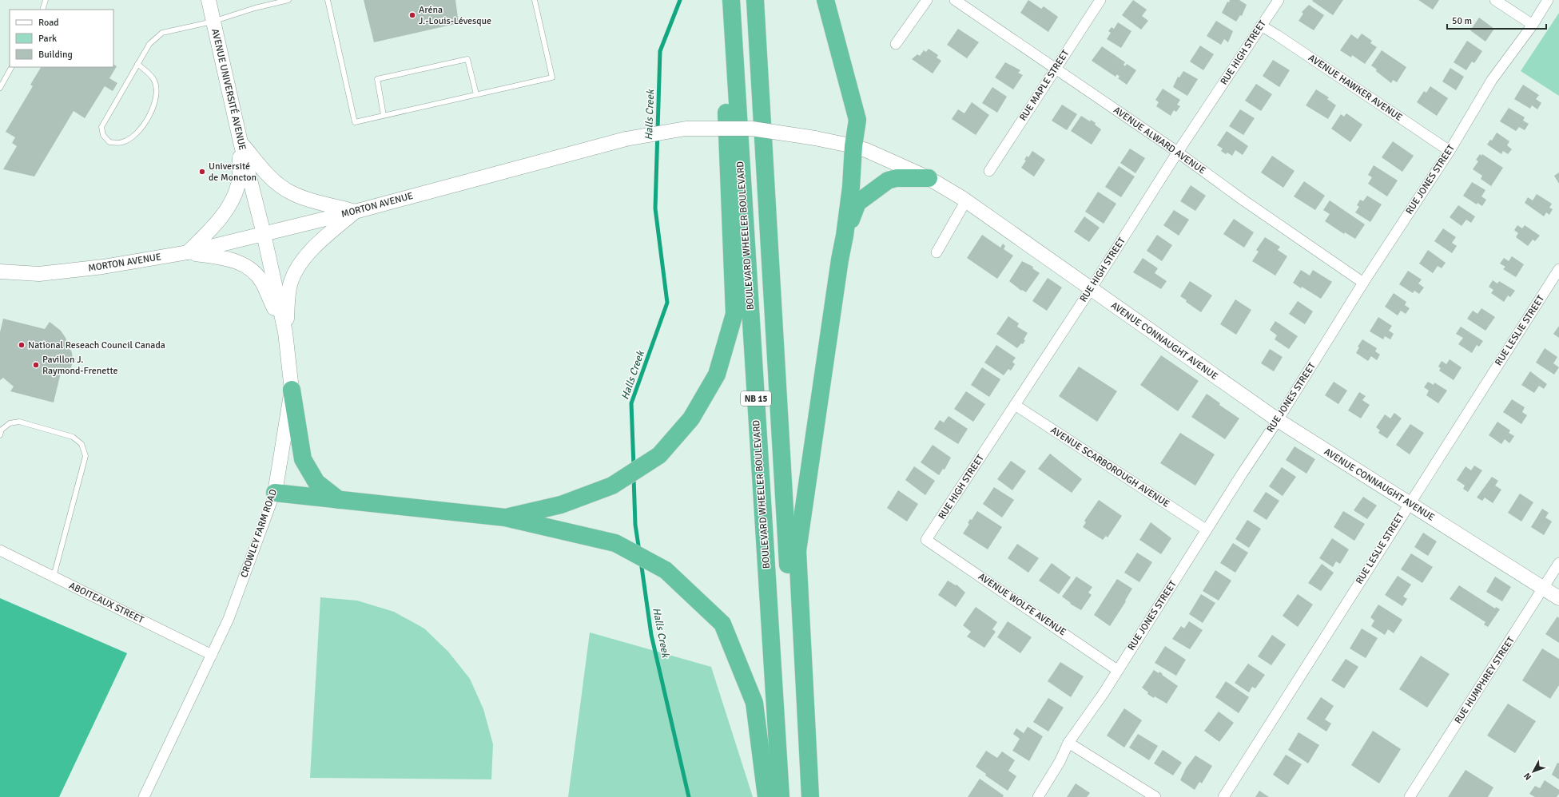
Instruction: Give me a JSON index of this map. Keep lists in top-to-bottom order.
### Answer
{
  "streets": {
    "highway": ["BOULEVARD WHEELER BOULEVARD", "NB 15"],
    "street": [
      "RUE HIGH STREET",
      "RUE MAPLE STREET",
      "AVENUE HAWKER AVENUE",
      "AVENUE UNIVERSITÉ AVENUE",
      "AVENUE ALWARD AVENUE",
      "RUE JONES STREET",
      "MORTON AVENUE",
      "RUE LESLIE STREET",
      "AVENUE CONNAUGHT AVENUE",
      "AVENUE SCARBOROUGH AVENUE",
      "CROWLEY FARM ROAD",
      "ABOITEAUX STREET",
      "AVENUE WOLFE AVENUE",
      "RUE HUMPHREY STREET"
    ]
  },
  "crossings": [
    ["RUE HIGH STREET", "AVENUE HAWKER AVENUE"],
    ["RUE HIGH STREET", "AVENUE ALWARD AVENUE"],
    ["RUE HIGH STREET", "AVENUE CONNAUGHT AVENUE"],
    ["RUE HIGH STREET", "AVENUE SCARBOROUGH AVENUE"],
    ["RUE HIGH STREET", "AVENUE WOLFE AVENUE"],
    ["RUE MAPLE STREET", "AVENUE ALWARD AVENUE"],
    ["AVENUE HAWKER AVENUE", "RUE JONES STREET"],
    ["AVENUE UNIVERSITÉ AVENUE", "MORTON AVENUE"],
    ["AVENUE UNIVERSITÉ AVENUE", "CROWLEY FARM ROAD"],
    ["AVENUE ALWARD AVENUE", "RUE JONES STREET"],
    ["RUE JONES STREET", "AVENUE CONNAUGHT AVENUE"],
    ["RUE JONES STREET", "AVENUE SCARBOROUGH AVENUE"],
    ["RUE JONES STREET", "AVENUE WOLFE AVENUE"],
    ["MORTON AVENUE", "AVENUE CONNAUGHT AVENUE"],
    ["MORTON AVENUE", "CROWLEY FARM ROAD"],
    ["RUE LESLIE STREET", "AVENUE CONNAUGHT AVENUE"],
    ["AVENUE CONNAUGHT AVENUE", "RUE HUMPHREY STREET"],
    ["CROWLEY FARM ROAD", "ABOITEAUX STREET"]
  ],
  "water": ["Halls Creek"],
  "places": [
    "Aréna J.-Louis-Lévesque",
    "Université de Moncton",
    "National Reseach Council Canada",
    "Pavillon J. Raymond-Frenette"
  ],
  "legend": ["Road", "Park", "Building"],
  "scale_bar": "50 m",
  "north": "bottom left"
}
